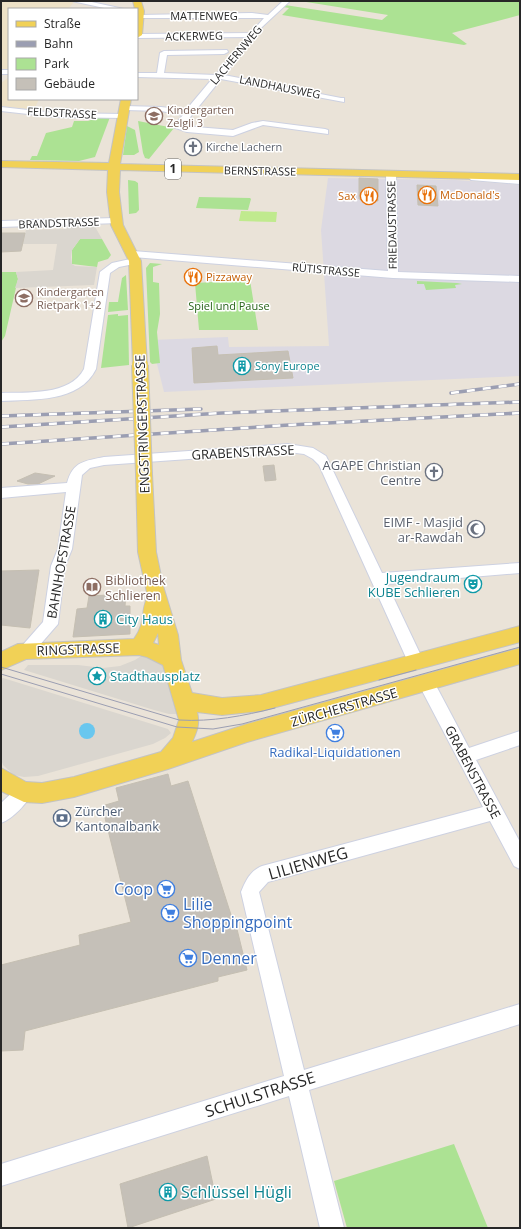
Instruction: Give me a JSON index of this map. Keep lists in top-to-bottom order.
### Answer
{
  "streets": {
    "main road": [
      "1",
      "BERNSTRASSE",
      "ENGSTRINGERSTRASSE",
      "RINGSTRASSE",
      "ZÜRCHERSTRASSE"
    ],
    "street": [
      "MATTENWEG",
      "ACKERWEG",
      "LACHERNWEG",
      "LANDHAUSWEG",
      "FELDSTRASSE",
      "BRANDSTRASSE",
      "FRIEDAUSTRASSE",
      "RÜTISTRASSE",
      "GRABENSTRASSE",
      "BAHNHOFSTRASSE",
      "LILIENWEG",
      "SCHULSTRASSE"
    ]
  },
  "crossings": [
    ["MATTENWEG", "LACHERNWEG"],
    ["ACKERWEG", "LACHERNWEG"],
    ["LACHERNWEG", "LANDHAUSWEG"],
    ["FELDSTRASSE", "ENGSTRINGERSTRASSE"],
    ["BERNSTRASSE", "FRIEDAUSTRASSE"],
    ["BERNSTRASSE", "ENGSTRINGERSTRASSE"],
    ["BRANDSTRASSE", "ENGSTRINGERSTRASSE"],
    ["FRIEDAUSTRASSE", "RÜTISTRASSE"],
    ["RÜTISTRASSE", "ENGSTRINGERSTRASSE"],
    ["ENGSTRINGERSTRASSE", "RINGSTRASSE"],
    ["GRABENSTRASSE", "BAHNHOFSTRASSE"],
    ["GRABENSTRASSE", "ZÜRCHERSTRASSE"],
    ["GRABENSTRASSE", "LILIENWEG"],
    ["BAHNHOFSTRASSE", "RINGSTRASSE"],
    ["LILIENWEG", "SCHULSTRASSE"]
  ],
  "parks": ["Spiel und Pause"],
  "places": {
    "school or university": ["Kindergarten Zelgli 3", "Kindergarten Rietpark 1+2"],
    "church": ["Kirche Lachern", "AGAPE Christian Centre"],
    "restaurant": ["McDonald's", "Sax", "Pizzaway"],
    "building": ["Sony Europe", "City Haus", "Schlüssel Hügli"],
    "mosque": ["EIMF - Masjid ar-Rawdah"],
    "theatre": ["Jugendraum KUBE Schlieren"],
    "library": ["Bibliothek Schlieren"],
    "place": ["Stadthausplatz"],
    "supermarket": [
      "Radikal-Liquidationen",
      "Coop",
      "Lilie Shoppingpoint",
      "Denner"
    ],
    "bank": ["Zürcher Kantonalbank"]
  },
  "legend": [
    "Straße",
    "Bahn",
    "Park",
    "Gebäude"
  ]
}
